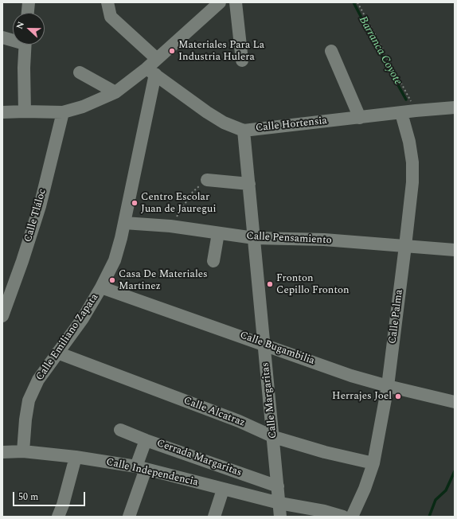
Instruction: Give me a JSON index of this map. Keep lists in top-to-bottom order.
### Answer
{
  "streets": {
    "street": [
      "Calle Hortensia",
      "Calle Tláloc",
      "Calle Pensamiento",
      "Calle Palma",
      "Calle Emiliano Zapata",
      "Calle Bugambilia",
      "Calle Margaritas",
      "Calle Alcatraz",
      "Cerrada Margaritas",
      "Calle Independencia"
    ]
  },
  "crossings": [
    ["Calle Hortensia", "Calle Palma"],
    ["Calle Hortensia", "Calle Emiliano Zapata"],
    ["Calle Hortensia", "Calle Margaritas"],
    ["Calle Pensamiento", "Calle Palma"],
    ["Calle Pensamiento", "Calle Emiliano Zapata"],
    ["Calle Pensamiento", "Calle Margaritas"],
    ["Calle Palma", "Calle Bugambilia"],
    ["Calle Palma", "Calle Alcatraz"],
    ["Calle Emiliano Zapata", "Calle Bugambilia"],
    ["Calle Emiliano Zapata", "Calle Alcatraz"],
    ["Calle Emiliano Zapata", "Calle Independencia"],
    ["Calle Bugambilia", "Calle Margaritas"],
    ["Calle Margaritas", "Calle Alcatraz"],
    ["Calle Margaritas", "Cerrada Margaritas"],
    ["Calle Margaritas", "Calle Independencia"]
  ],
  "water": ["Barranca Coyote"],
  "places": [
    "Materiales Para La Industria Hulera",
    "Centro Escolar Juan de Jauregui",
    "Casa De Materiales Martinez",
    "Fronton Cepillo Fronton",
    "Herrajes Joel"
  ],
  "scale_bar": "50 m",
  "north": "left"
}
